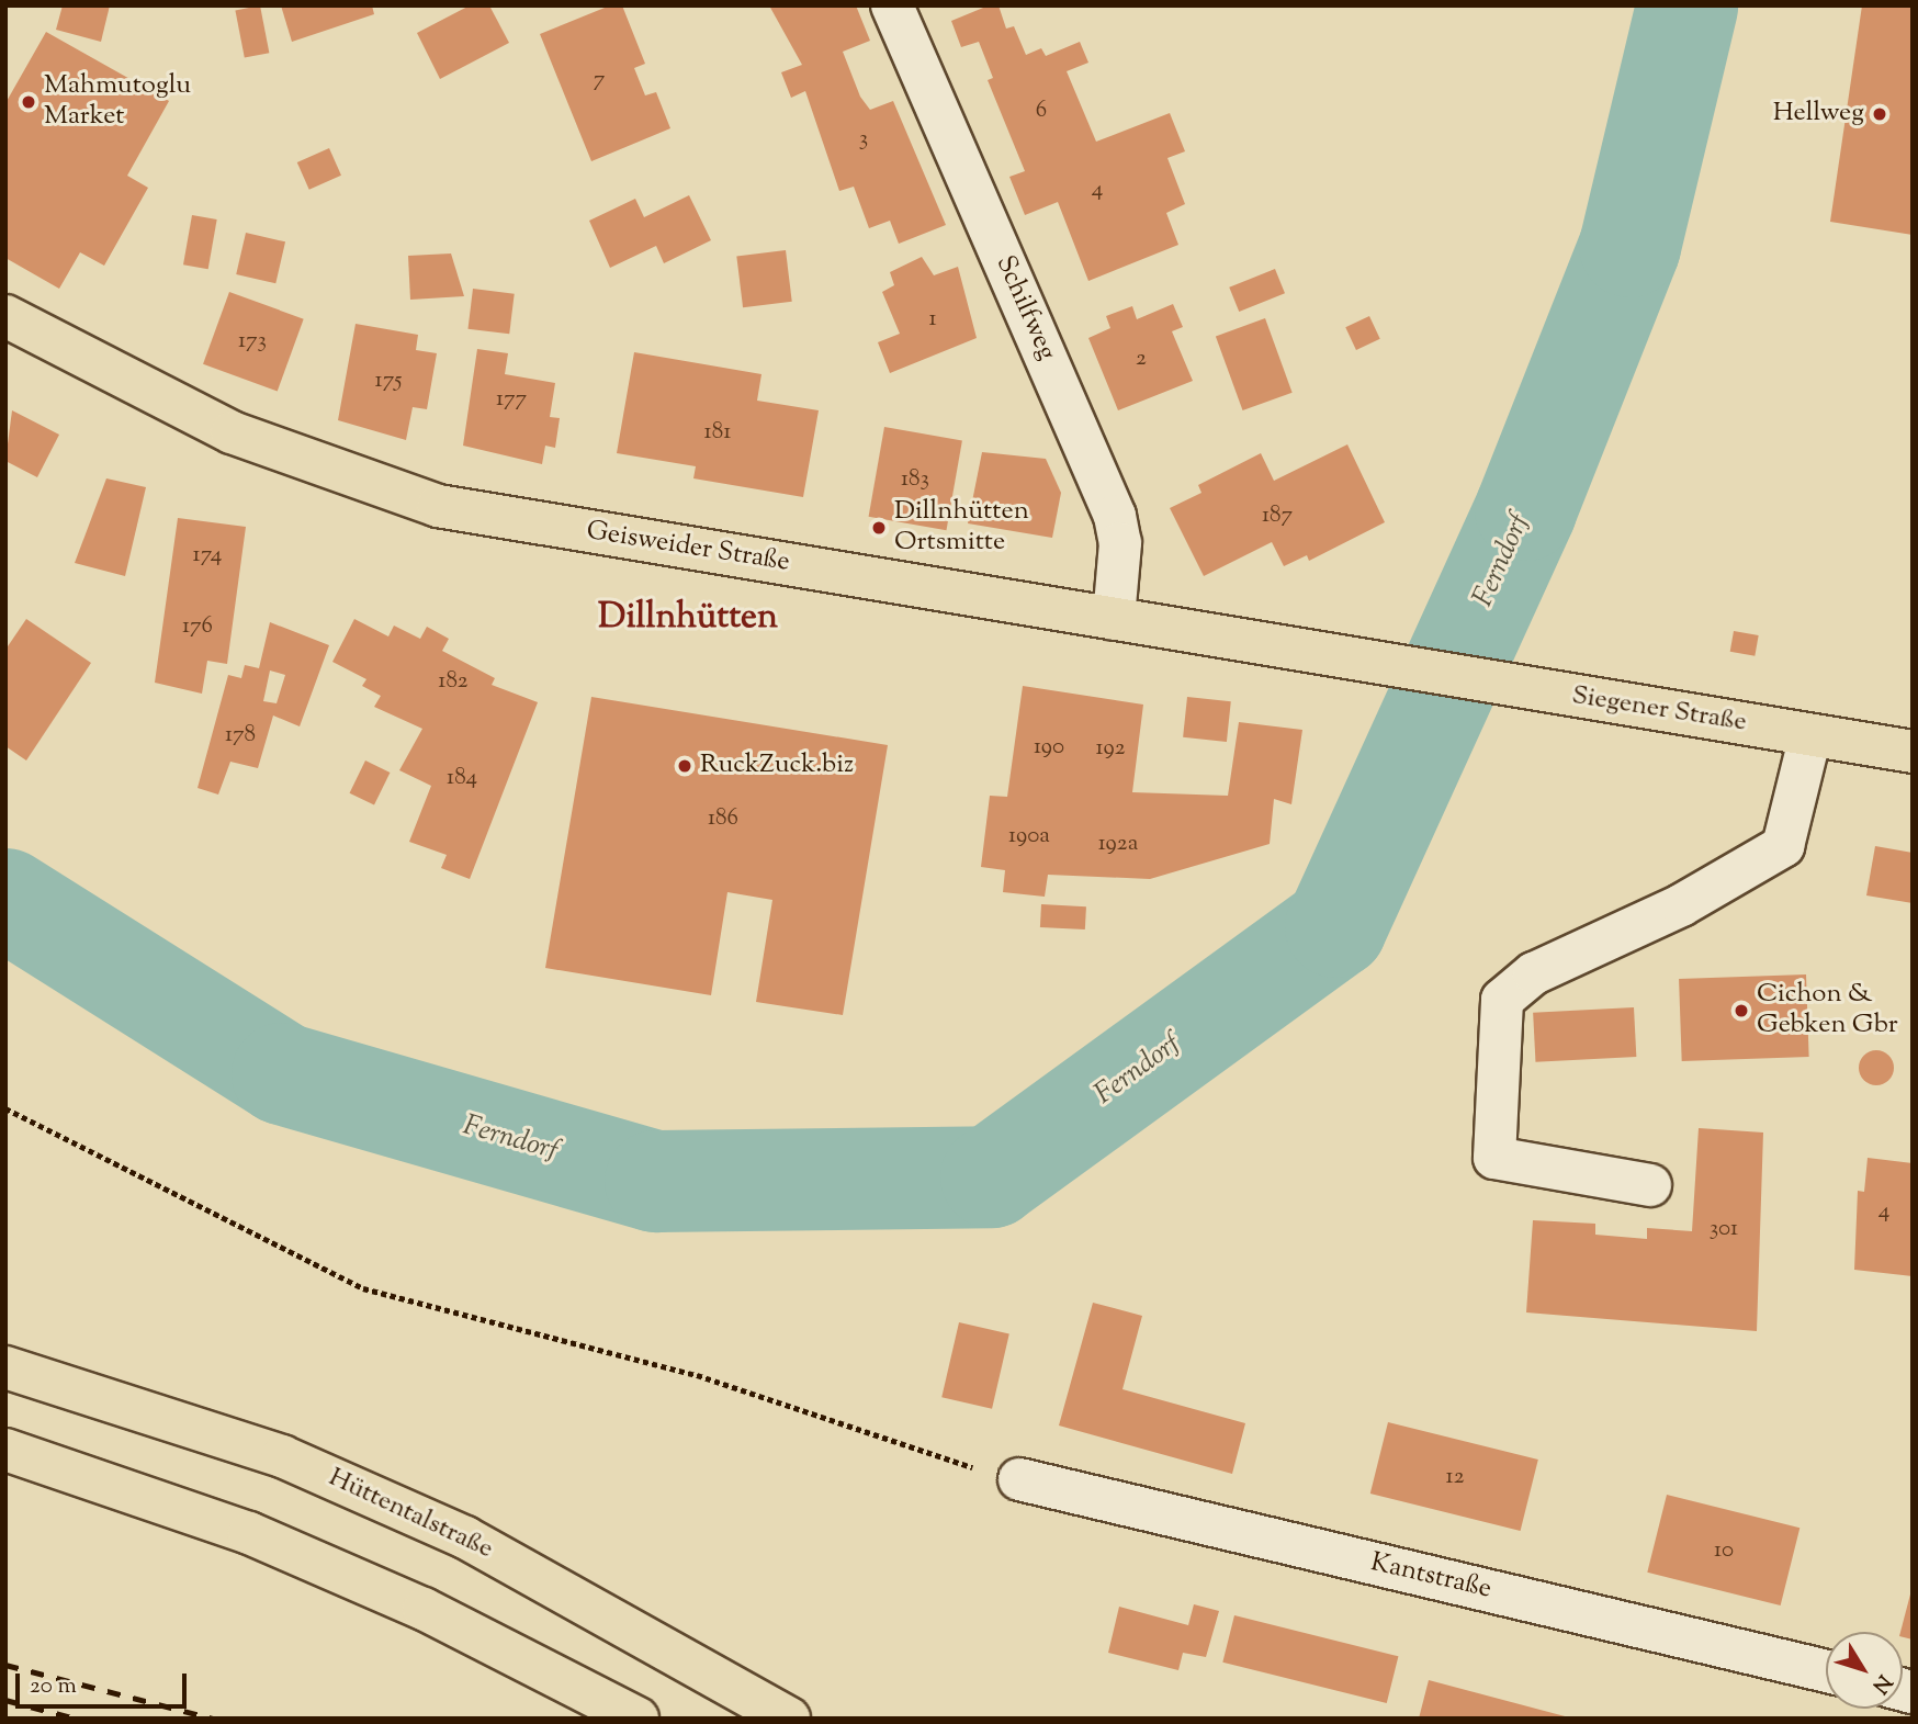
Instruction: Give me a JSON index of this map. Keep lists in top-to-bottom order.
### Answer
{
  "streets": {
    "main road": ["Geisweider Straße", "Siegener Straße", "Hüttentalstraße"],
    "street": ["Schilfweg", "Kantstraße"]
  },
  "crossings": [
    ["Schilfweg", "Geisweider Straße"],
    ["Geisweider Straße", "Siegener Straße"]
  ],
  "districts": ["Dillnhütten"],
  "water": ["Ferndorf"],
  "places": [
    "Mahmutoglu Market",
    "Hellweg",
    "Dillnhütten Ortsmitte",
    "RuckZuck.biz",
    "Cichon & Gebken Gbr"
  ],
  "house_numbers": [
    "7",
    "6",
    "3",
    "4",
    "1",
    "173",
    "2",
    "175",
    "177",
    "181",
    "183",
    "187",
    "174",
    "176",
    "182",
    "178",
    "190",
    "192",
    "184",
    "186",
    "190a",
    "192a",
    "4",
    "301",
    "12",
    "10"
  ],
  "scale_bar": "20 m",
  "north": "bottom right"
}
